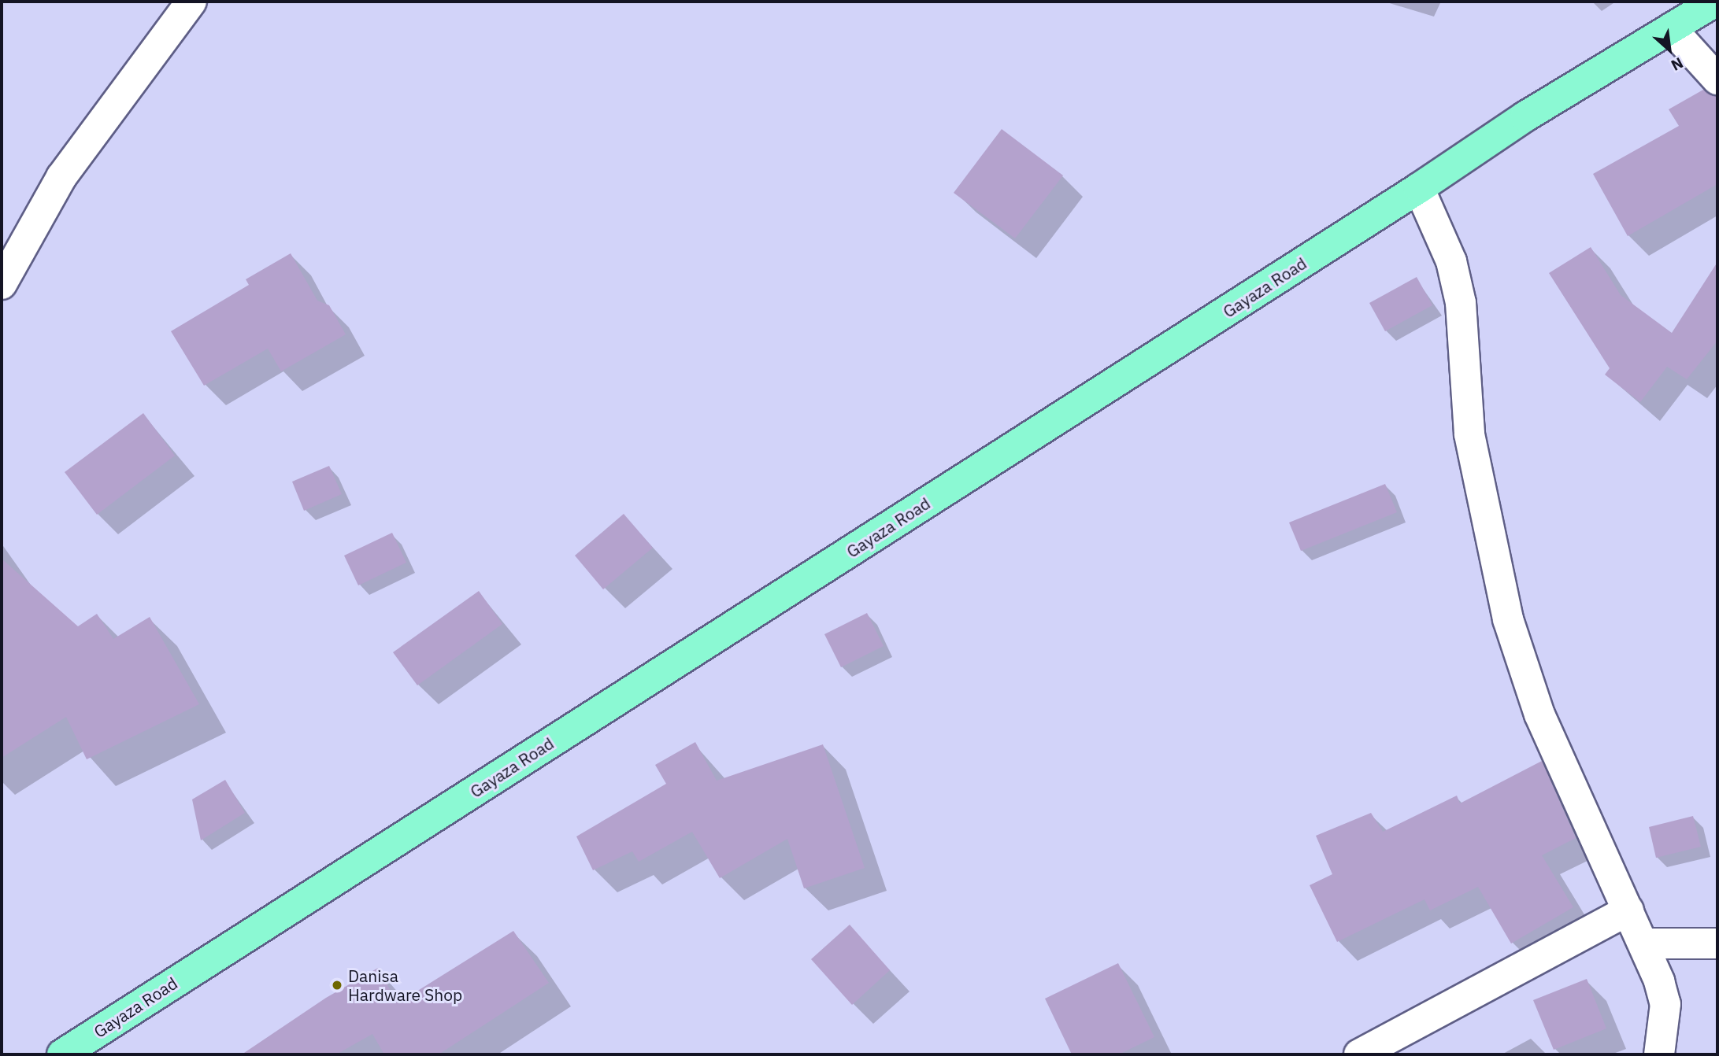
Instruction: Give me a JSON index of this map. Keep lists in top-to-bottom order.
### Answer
{
  "streets": {
    "main road": ["Gayaza Road"]
  },
  "places": ["Danisa Hardware Shop"],
  "north": "bottom right"
}
